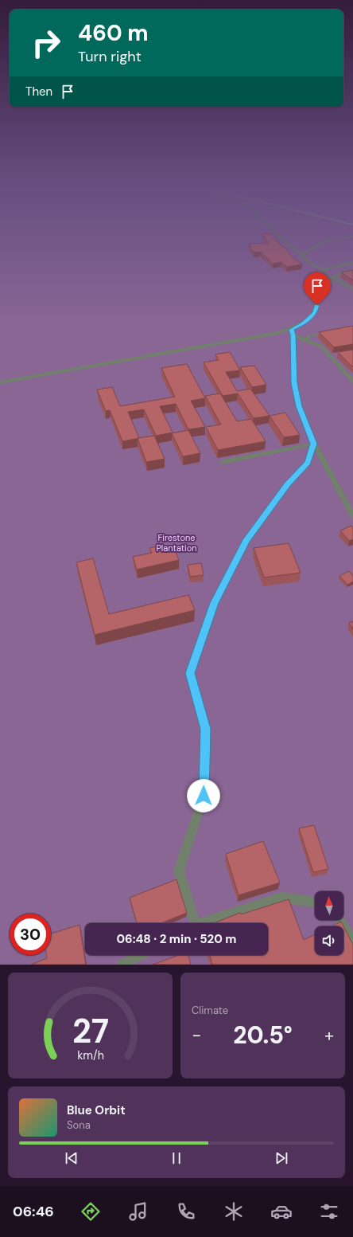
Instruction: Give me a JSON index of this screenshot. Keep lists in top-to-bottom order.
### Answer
{
  "parks": ["Firestone Plantation"],
  "north": "top",
  "page": {
    "turn": ["460 m", "Turn right"],
    "then": "Then",
    "limit": "30",
    "trip": "06:48 · 2 min · 520 m",
    "tile": "Climate",
    "heat": ["−", "20.5°", "+"],
    "song": ["Blue Orbit", "Sona"],
    "tabs": "06:46",
    "gauge": ["27", "km/h"]
  }
}
